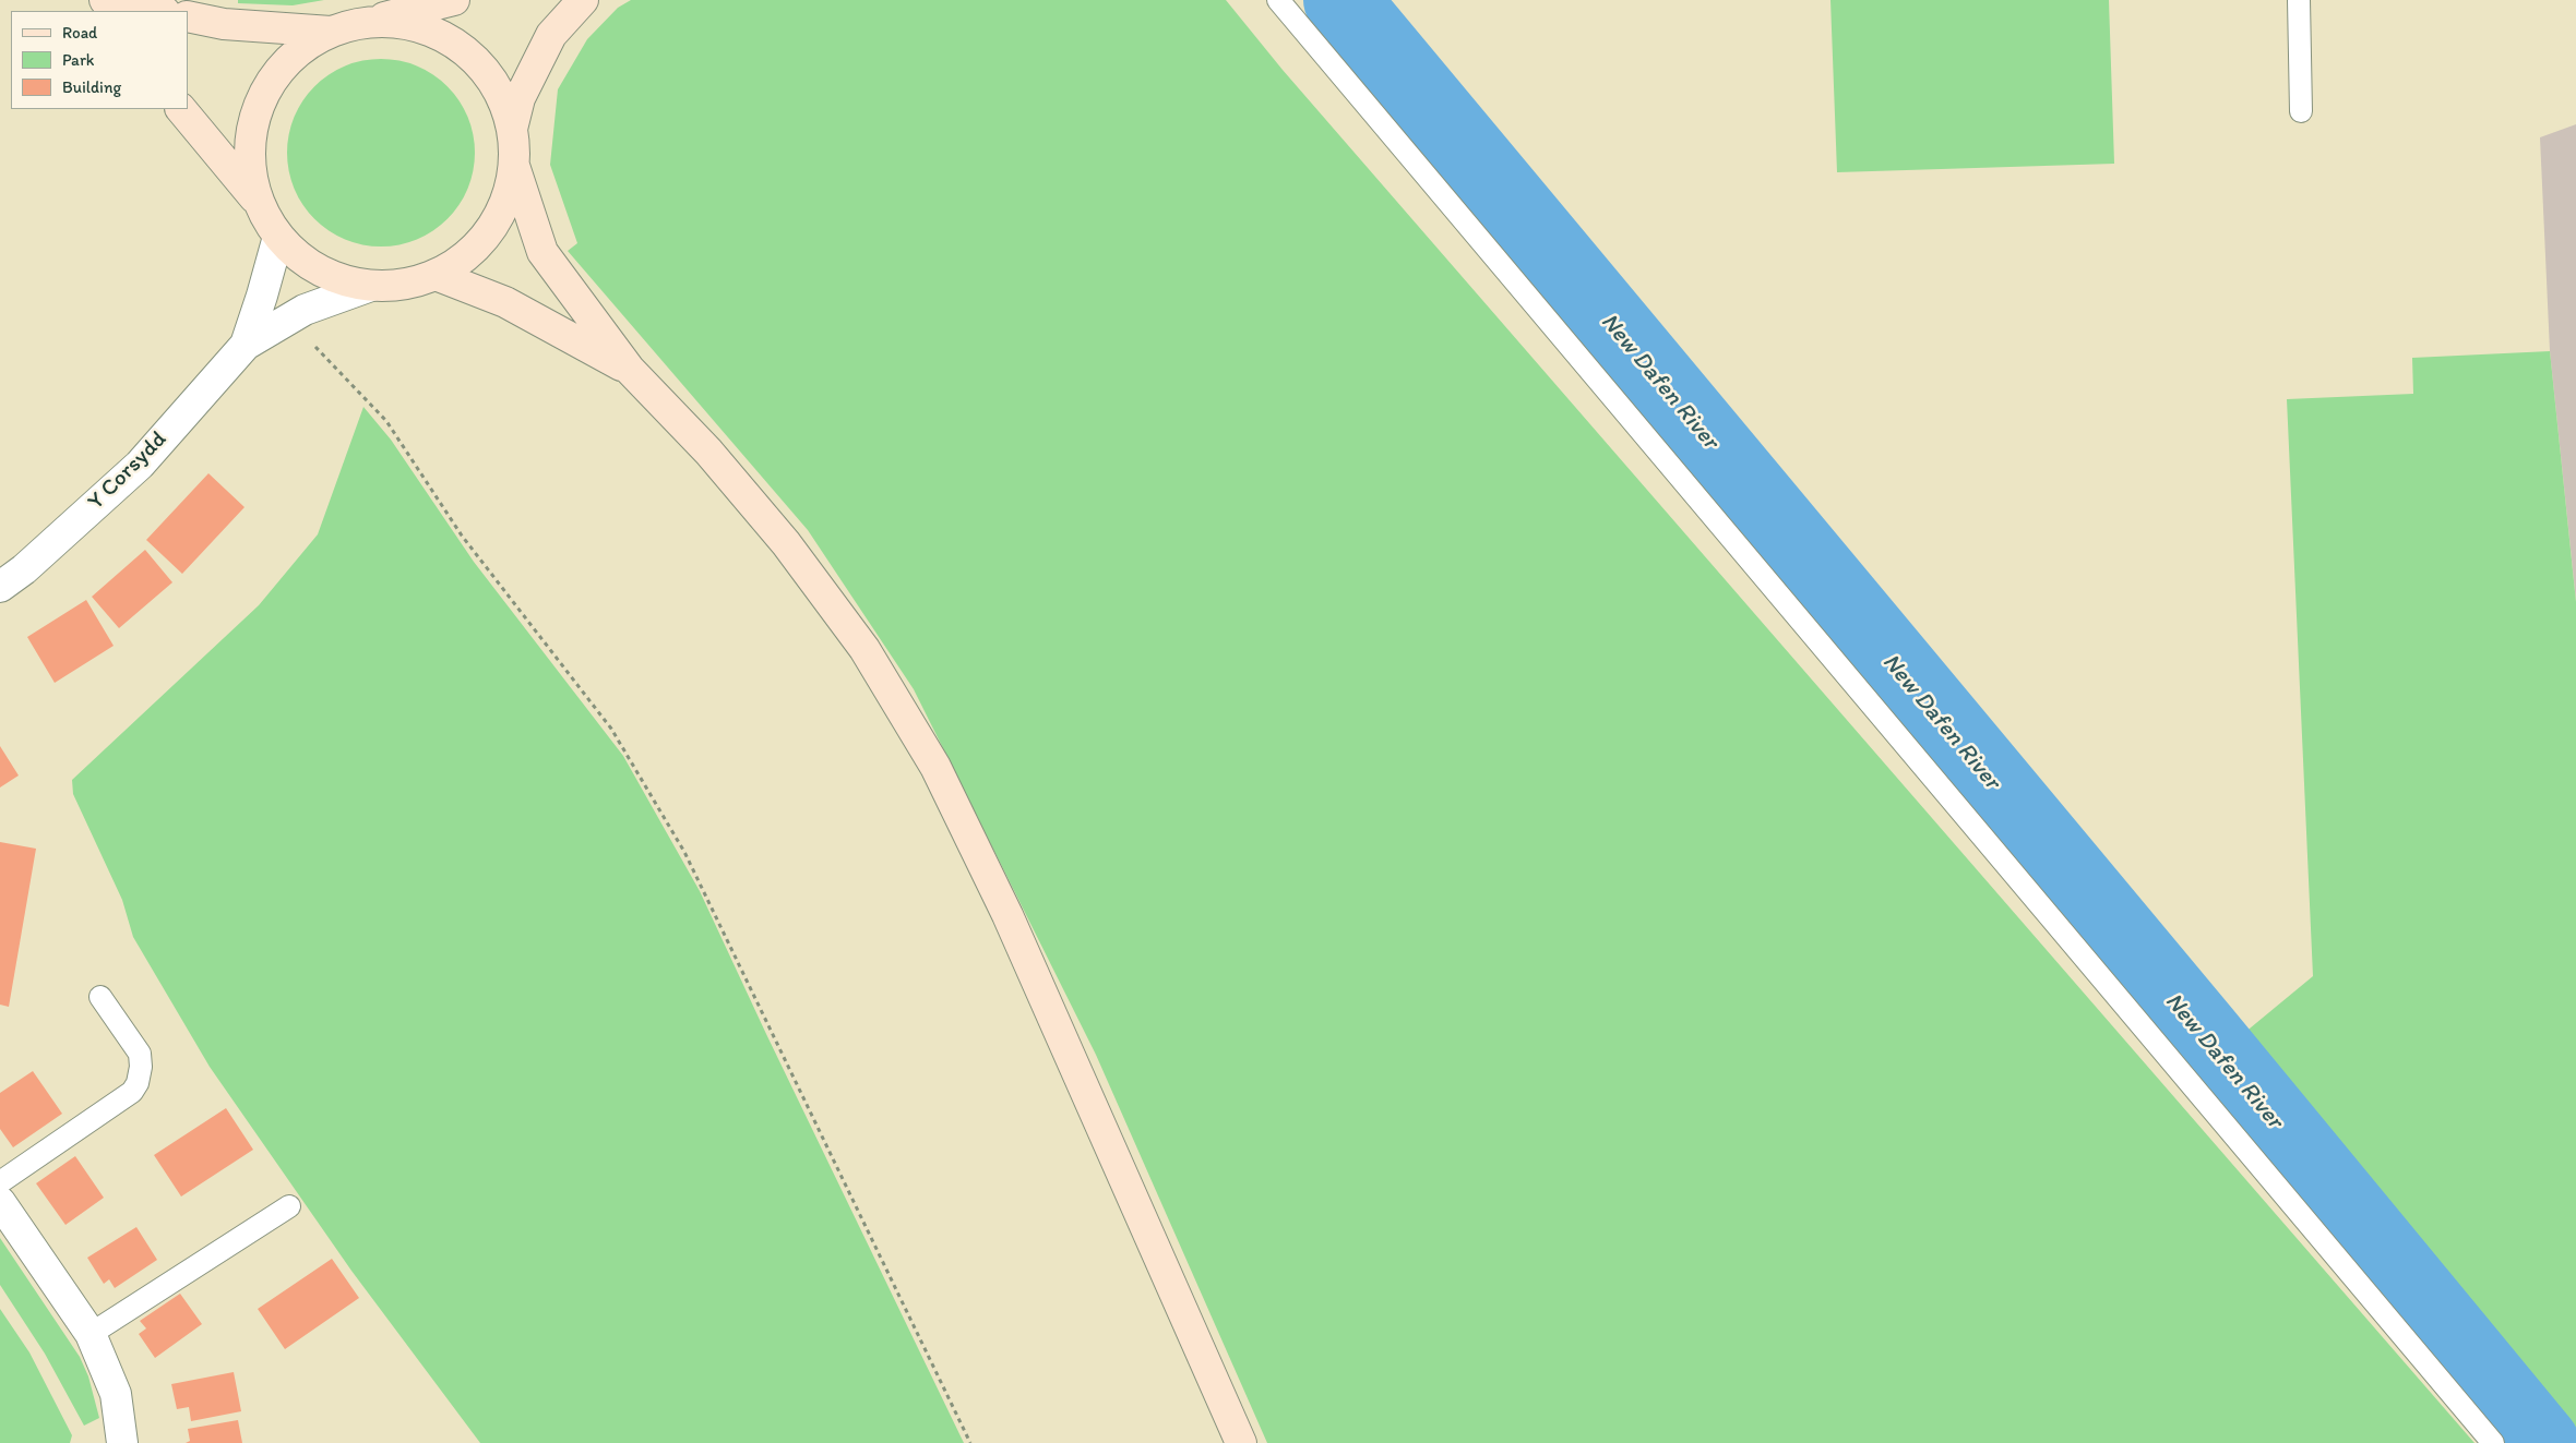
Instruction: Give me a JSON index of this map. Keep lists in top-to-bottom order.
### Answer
{
  "streets": {
    "street": ["Y Corsydd"]
  },
  "water": ["New Dafen River"],
  "legend": ["Road", "Park", "Building"]
}
